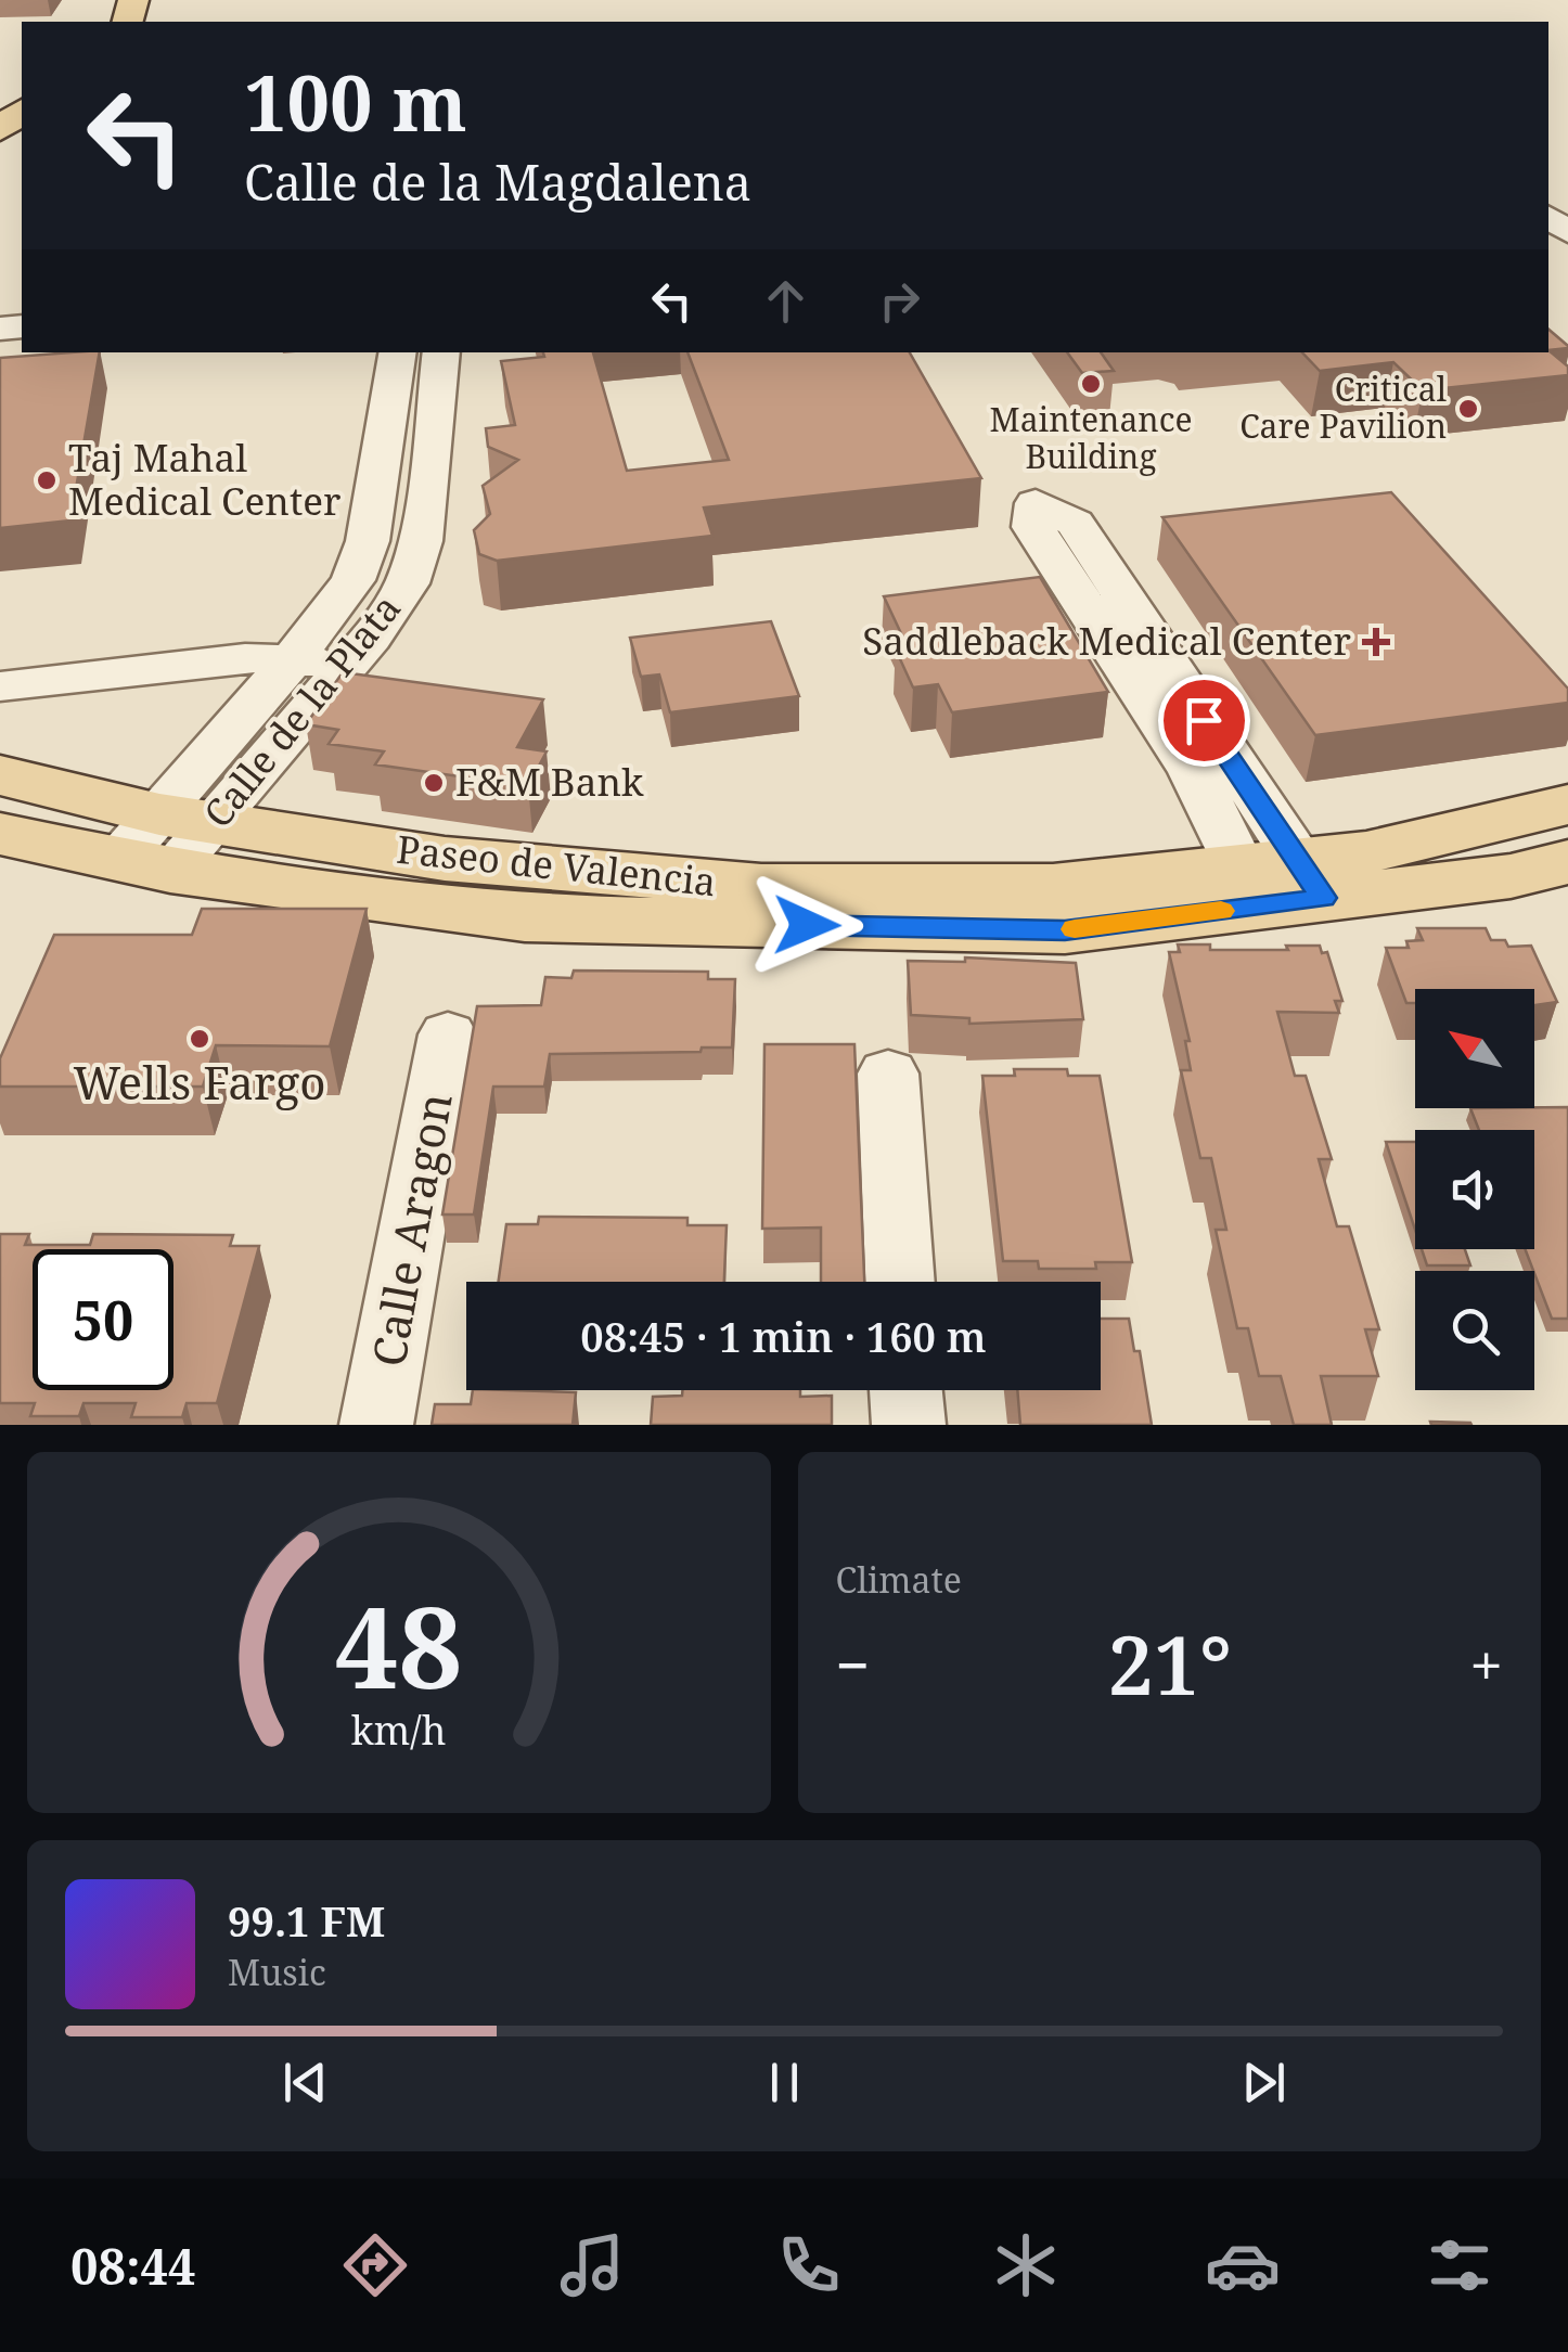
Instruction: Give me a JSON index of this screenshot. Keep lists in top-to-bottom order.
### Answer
{
  "streets": {
    "main road": ["Paseo de Valencia"],
    "street": ["Calle de la Plata", "Calle Aragon"]
  },
  "crossings": [
    ["Calle de la Plata", "Paseo de Valencia"]
  ],
  "places": {
    "other": [
      "Maintenance Building",
      "Critical Care Pavilion",
      "Taj Mahal Medical Center",
      "F&M Bank",
      "Wells Fargo"
    ],
    "health": ["Saddleback Medical Center"]
  },
  "north": "top left",
  "page": {
    "turn": ["100 m", "Calle de la Magdalena"],
    "limit": "50",
    "trip": "08:45 · 1 min · 160 m",
    "tile": "Climate",
    "heat": ["−", "21°", "+"],
    "song": ["99.1 FM", "Music"],
    "tabs": "08:44",
    "gauge": ["48", "km/h"]
  }
}
